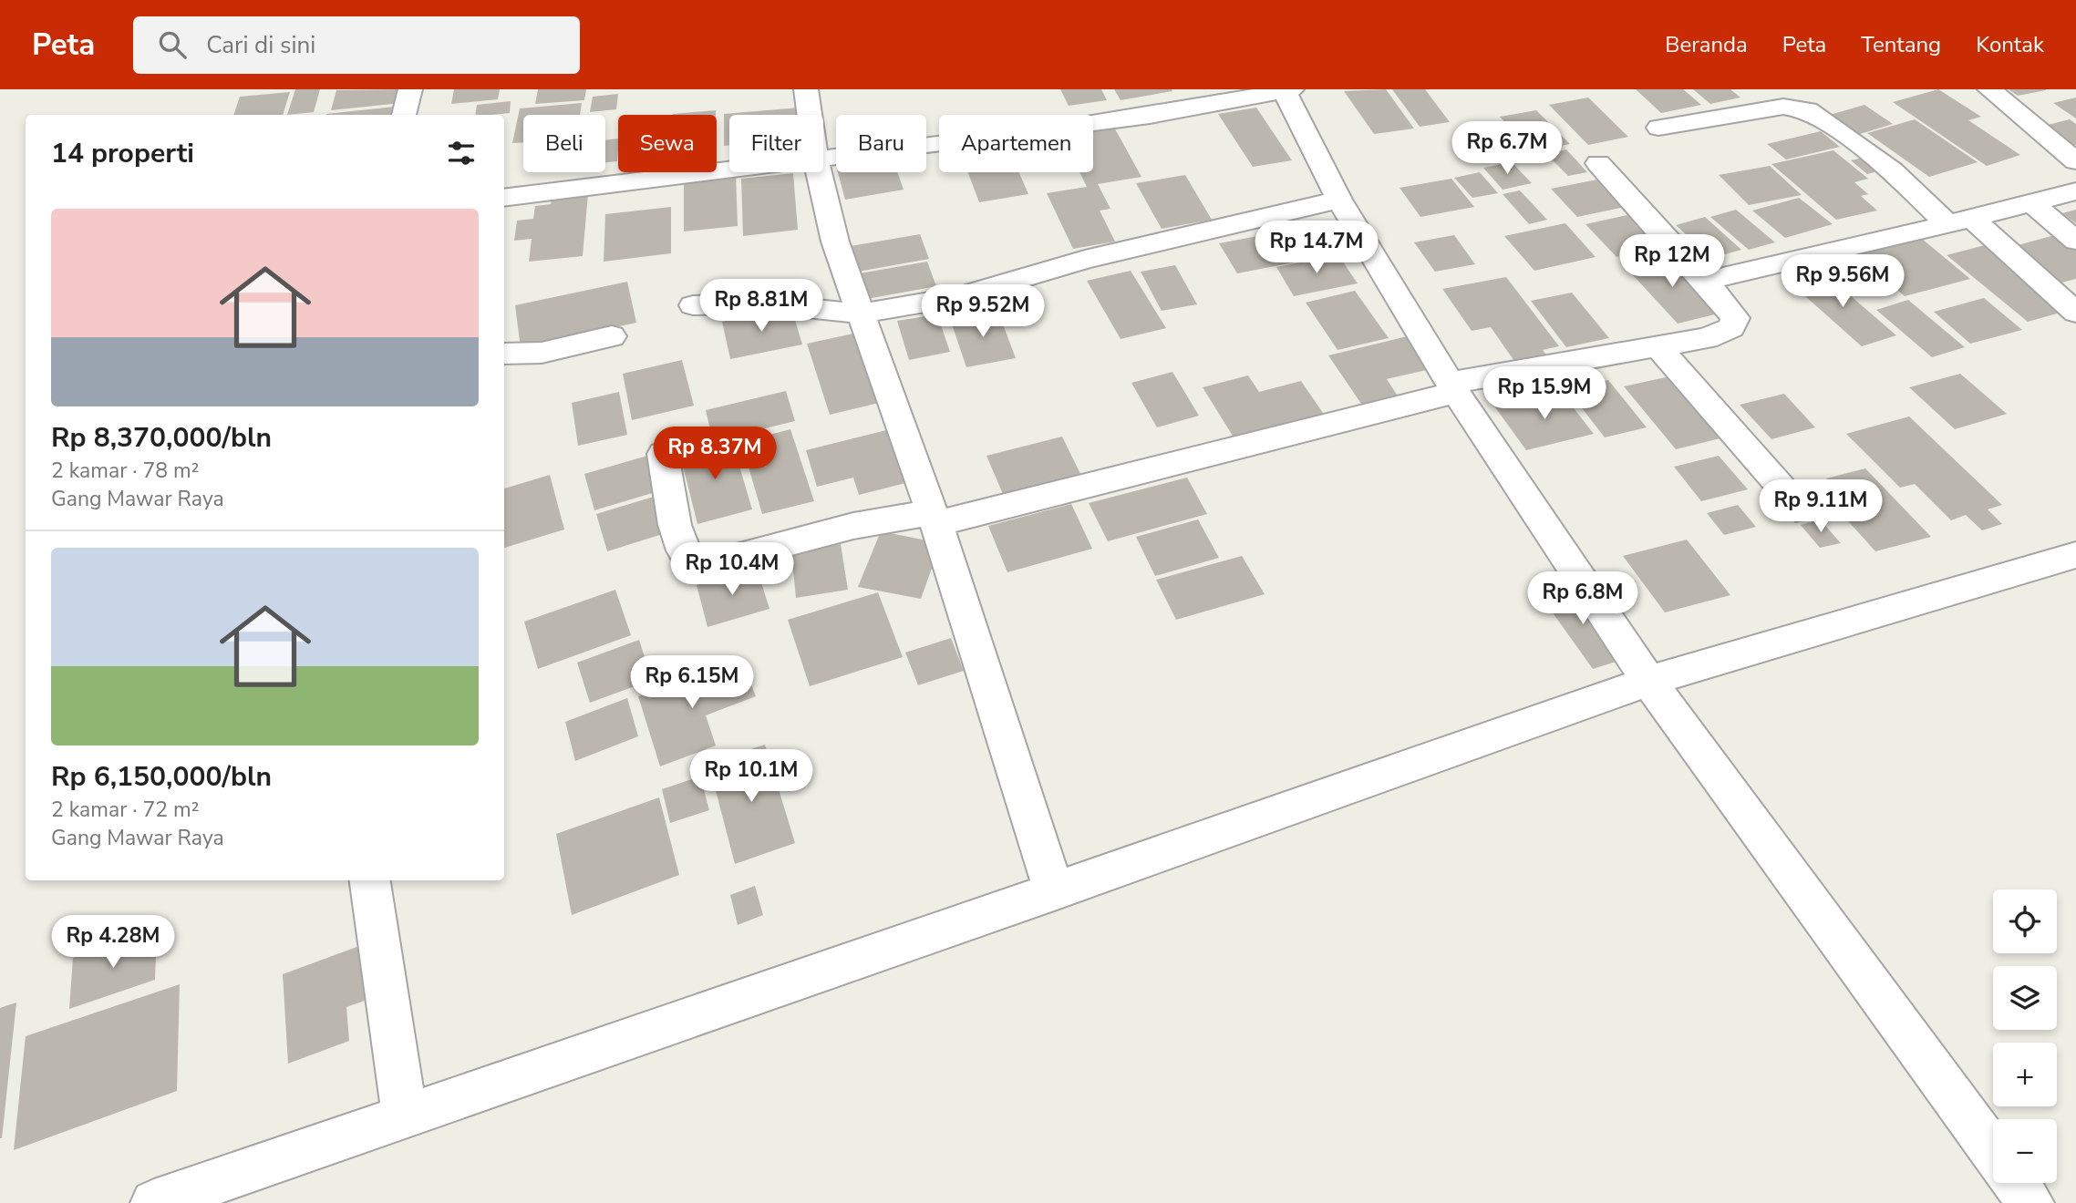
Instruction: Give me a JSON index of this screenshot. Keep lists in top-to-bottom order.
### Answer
{
  "page": {
    "header": "Peta",
    "search": "Cari di sini",
    "nav": [
      "Beranda",
      "Peta",
      "Tentang",
      "Kontak"
    ],
    "chip": [
      "Beli",
      "Sewa",
      "Filter",
      "Baru",
      "Apartemen"
    ],
    "heading": "14 properti",
    "price": [
      "Rp 6.7M",
      "Rp 14.7M",
      "Rp 12M",
      "Rp 9.56M",
      "Rp 8.81M",
      "Rp 9.52M",
      "Rp 15.9M",
      "Rp 8.37M",
      "Rp 9.11M",
      "Rp 10.4M",
      "Rp 6.8M",
      "Rp 6.15M",
      "Rp 10.1M",
      "Rp 4.28M"
    ],
    "list": [
      {
        "name": "Rp 8,370,000/bln",
        "note": "2 kamar · 78 m² · Gang Mawar Raya"
      },
      {
        "name": "Rp 6,150,000/bln",
        "note": "2 kamar · 72 m² · Gang Mawar Raya"
      }
    ],
    "map_buttons": ["+", "−"]
  }
}
